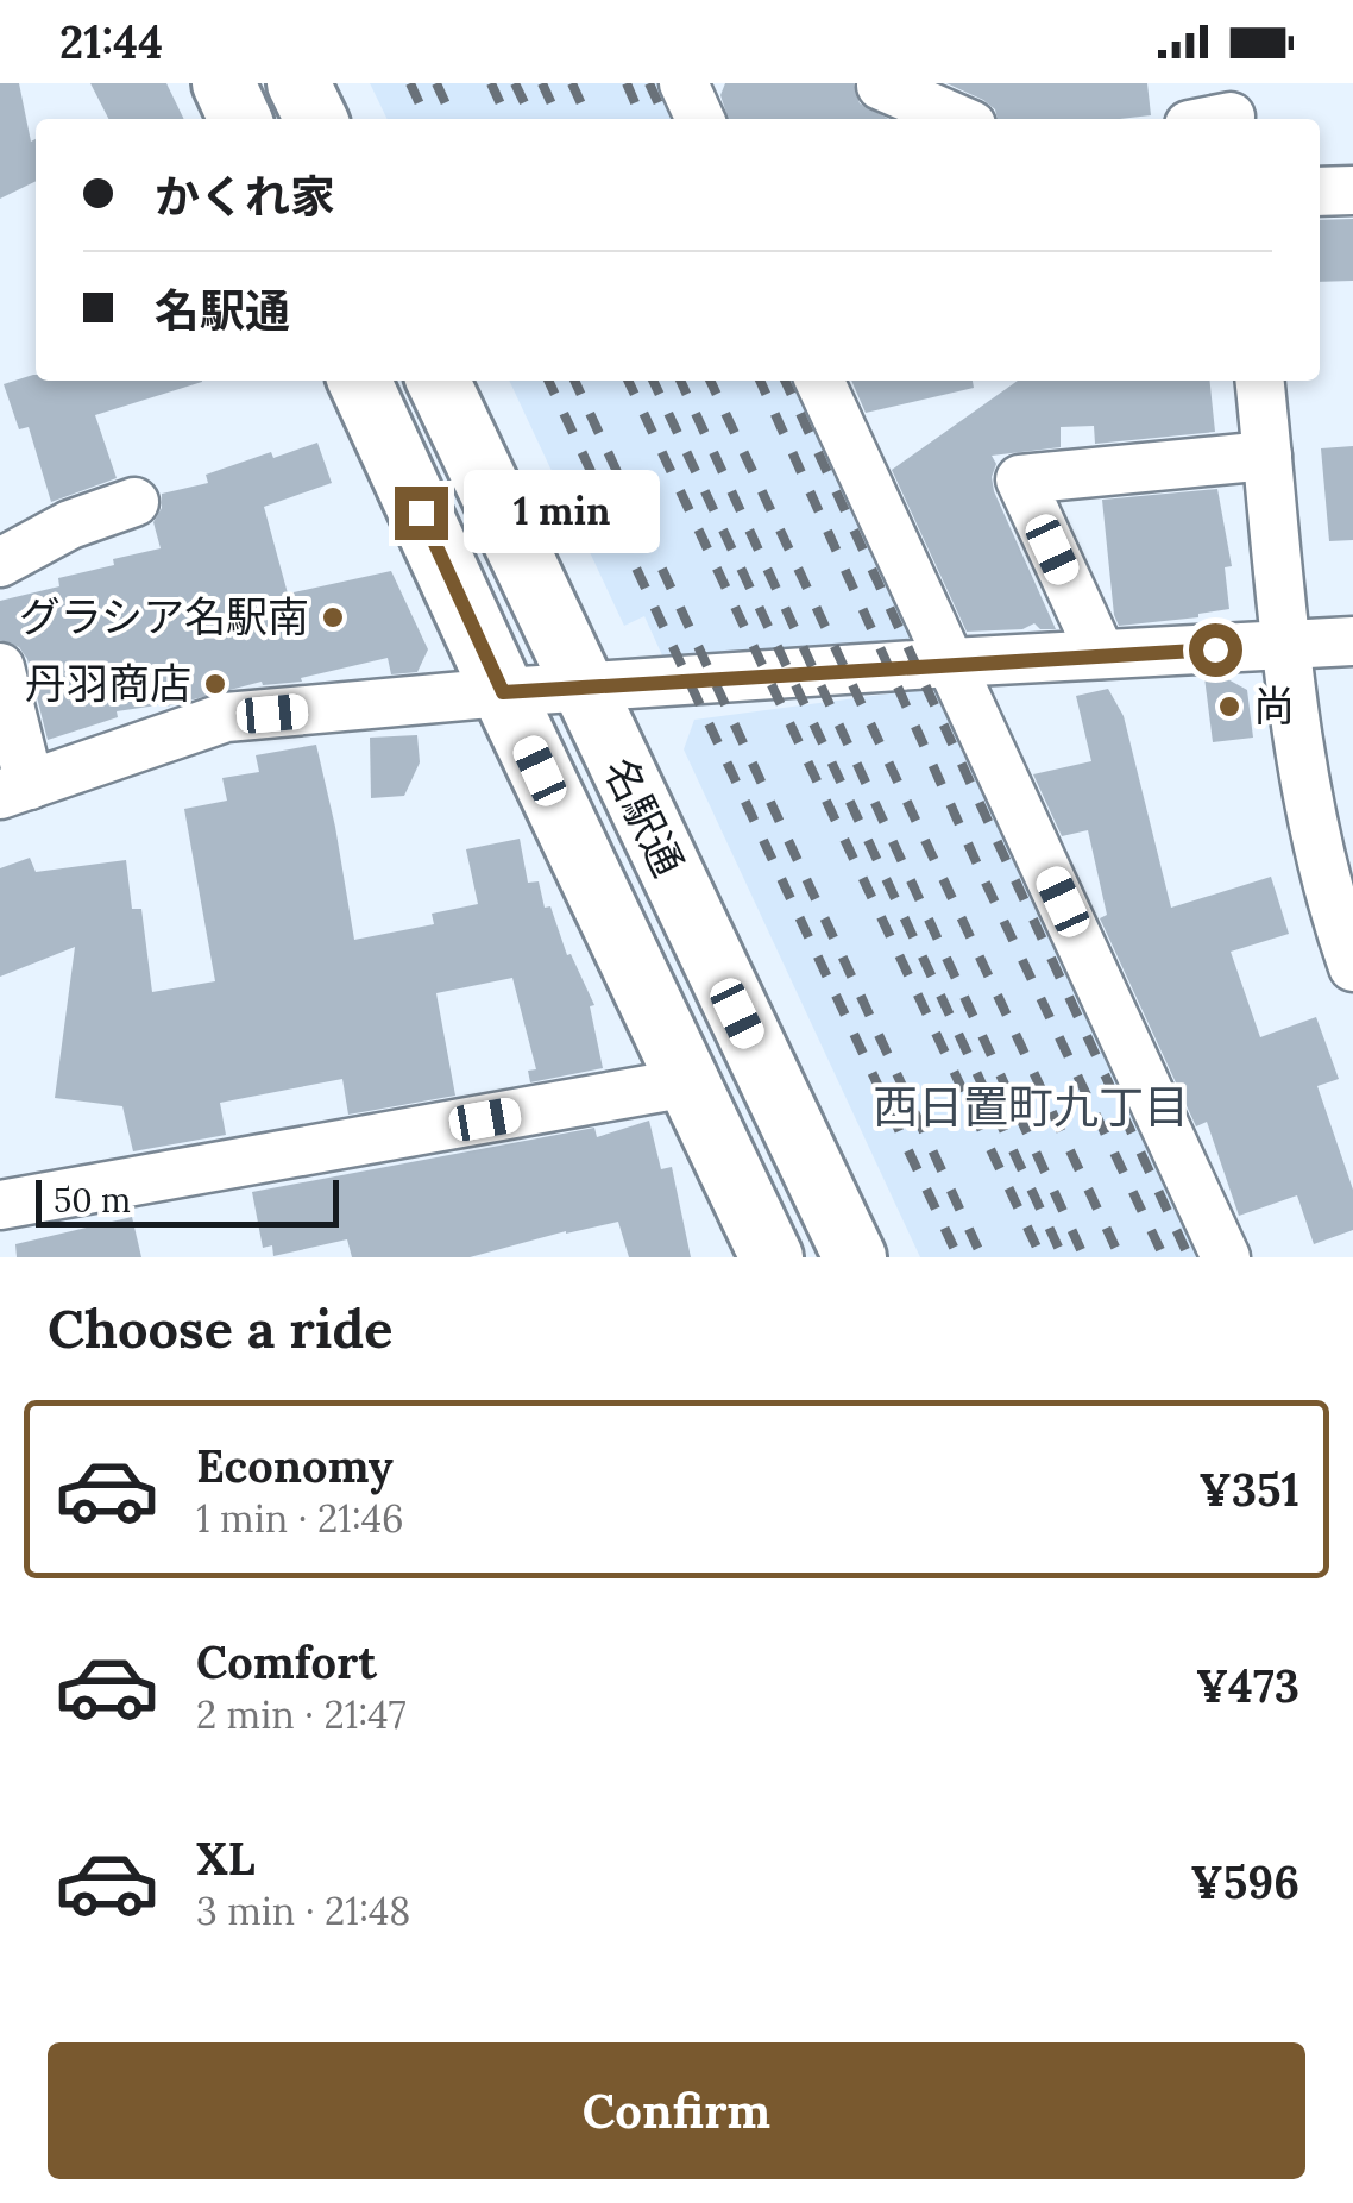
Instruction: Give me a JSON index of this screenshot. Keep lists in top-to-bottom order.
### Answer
{
  "streets": {
    "main road": ["名駅通"]
  },
  "districts": ["西日置町九丁目"],
  "places": ["グラシア名駅南", "丹羽商店", "尚"],
  "scale_bar": "50 m",
  "page": {
    "status": "21:44",
    "banner": ["かくれ家", "名駅通"],
    "bubble": "1 min",
    "scale": "50 m",
    "heading": "Choose a ride",
    "list": [
      {
        "name": "Economy",
        "note": "1 min · 21:46",
        "value": "¥351"
      },
      {
        "name": "Comfort",
        "note": "2 min · 21:47",
        "value": "¥473"
      },
      {
        "name": "XL",
        "note": "3 min · 21:48",
        "value": "¥596"
      }
    ],
    "buttons": "Confirm"
  }
}
